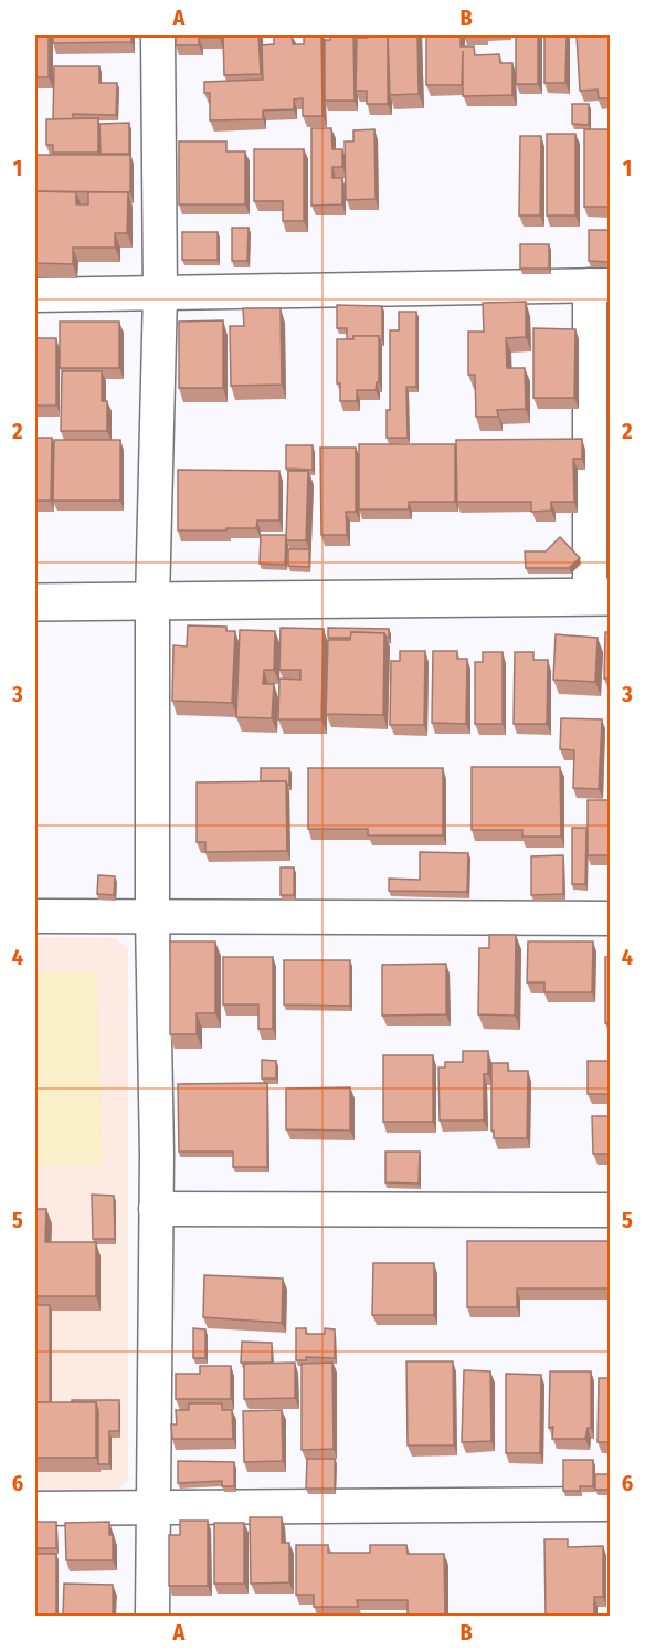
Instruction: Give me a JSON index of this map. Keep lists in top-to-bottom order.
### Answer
{
  "grid": {
    "columns": ["A", "B"],
    "rows": [
      "1",
      "2",
      "3",
      "4",
      "5",
      "6"
    ]
  }
}
